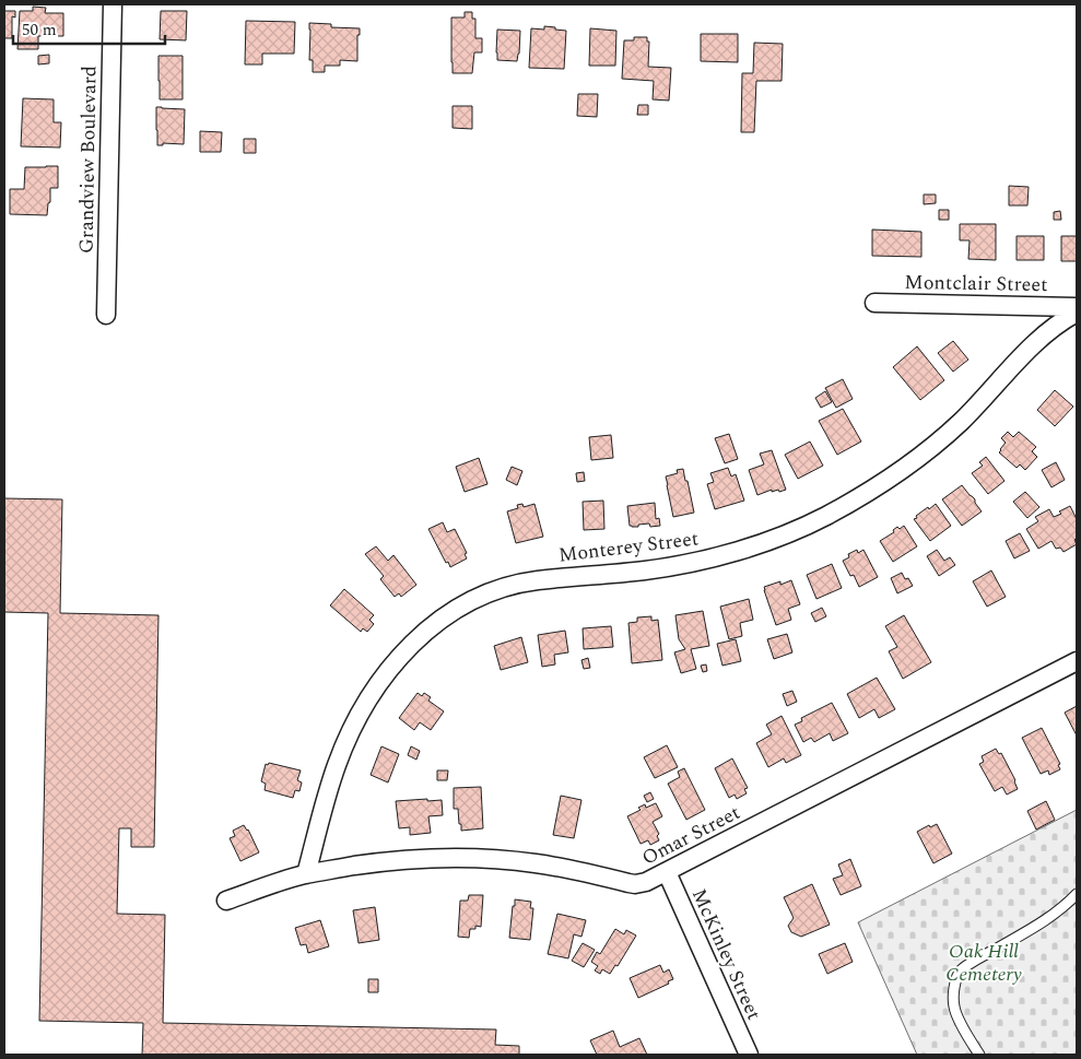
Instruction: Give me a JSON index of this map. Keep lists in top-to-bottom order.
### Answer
{
  "streets": {
    "street": [
      "Grandview Boulevard",
      "Montclair Street",
      "Monterey Street",
      "Omar Street",
      "McKinley Street"
    ]
  },
  "crossings": [
    ["Monterey Street", "Omar Street"],
    ["Omar Street", "McKinley Street"]
  ],
  "parks": ["Oak Hill Cemetery"],
  "scale_bar": "50 m"
}
